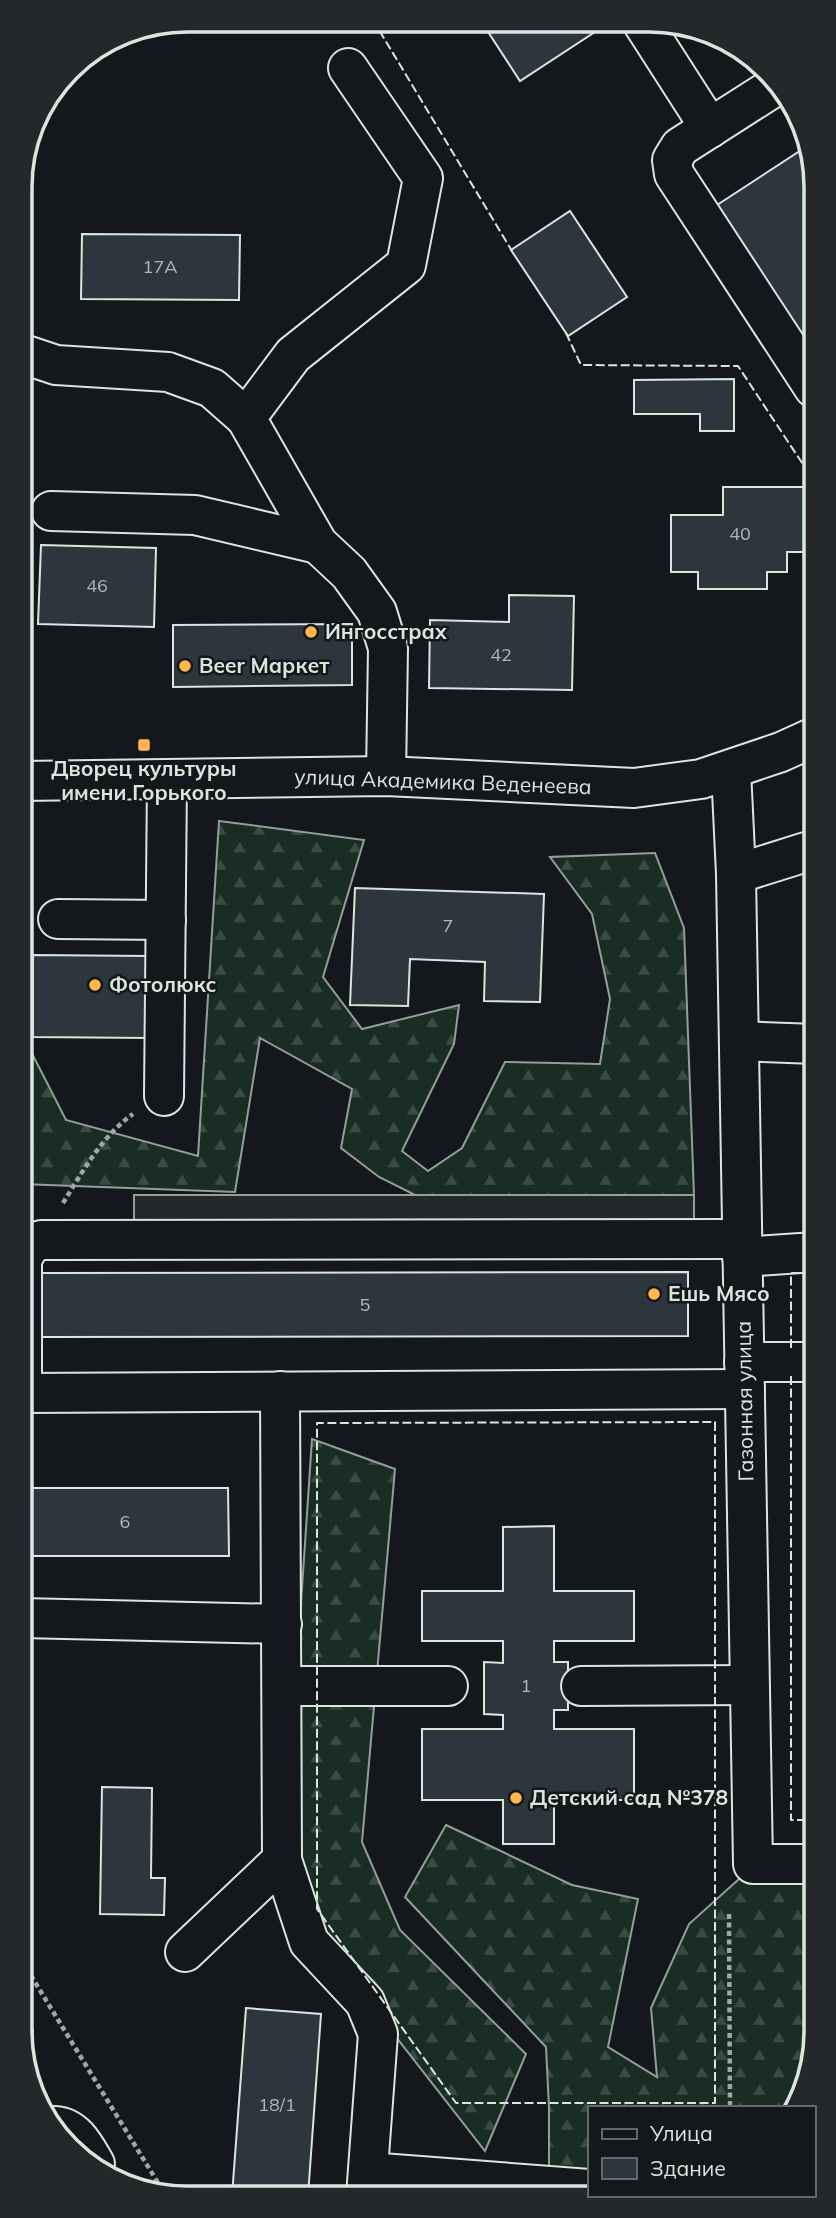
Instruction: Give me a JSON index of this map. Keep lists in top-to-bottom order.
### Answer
{
  "streets": {
    "street": ["улица Академика Веденеева", "Газонная улица"]
  },
  "crossings": [
    ["улица Академика Веденеева", "Газонная улица"]
  ],
  "places": {
    "other": [
      "Ингосстрах",
      "Beer Маркет",
      "Фотолюкс",
      "Ешь Мясо",
      "Детский сад №378"
    ],
    "transit": ["Дворец культуры имени Горького"]
  },
  "house_numbers": [
    "17А",
    "40",
    "46",
    "42",
    "7",
    "5",
    "6",
    "1",
    "18/1"
  ],
  "legend": ["Улица", "Здание"]
}
